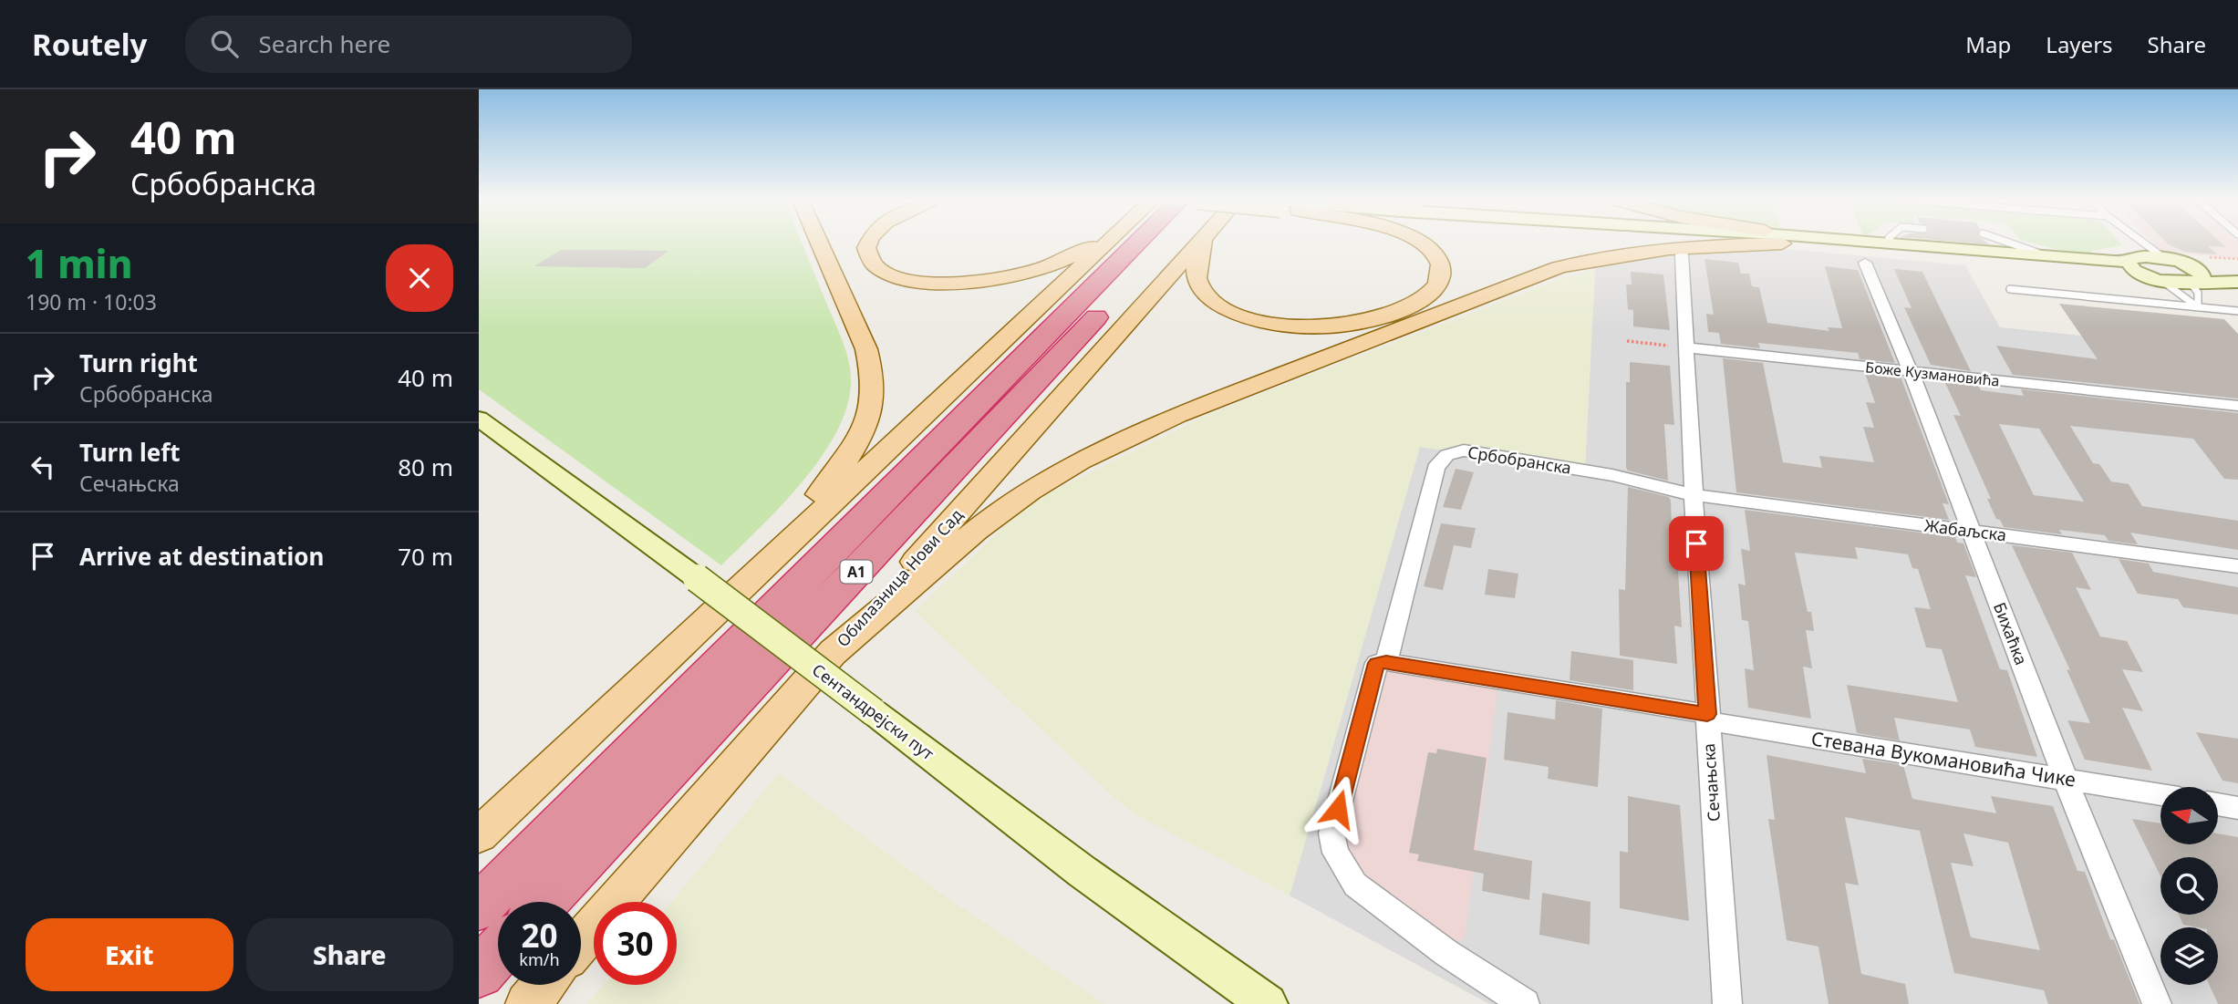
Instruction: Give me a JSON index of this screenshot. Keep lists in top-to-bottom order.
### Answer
{
  "streets": {
    "highway": ["A1"],
    "main road": ["Обилазница Нови Сад", "Сентандрејски пут"],
    "street": [
      "Боже Кузмановића",
      "Србобранска",
      "Жабаљска",
      "Бихаћка",
      "Стевана Вукомановића Чике",
      "Сечањска"
    ]
  },
  "crossings": [
    ["Боже Кузмановића", "Бихаћка"],
    ["Боже Кузмановића", "Сечањска"],
    ["Србобранска", "Жабаљска"],
    ["Србобранска", "Сечањска"],
    ["Жабаљска", "Бихаћка"],
    ["Жабаљска", "Сечањска"],
    ["Бихаћка", "Стевана Вукомановића Чике"],
    ["Стевана Вукомановића Чике", "Сечањска"]
  ],
  "north": "left",
  "page": {
    "header": "Routely",
    "search": "Search here",
    "nav": ["Map", "Layers", "Share"],
    "turn": ["40 m", "Србобранска"],
    "heading": ["1 min", "190 m · 10:03"],
    "list": [
      {
        "name": "Turn right",
        "note": "Србобранска",
        "value": "40 m"
      },
      {
        "name": "Turn left",
        "note": "Сечањска",
        "value": "80 m"
      },
      {
        "name": "Arrive at destination",
        "value": "70 m"
      }
    ],
    "speed": "20 km/h",
    "limit": "30",
    "buttons": ["Exit", "Share"]
  }
}
